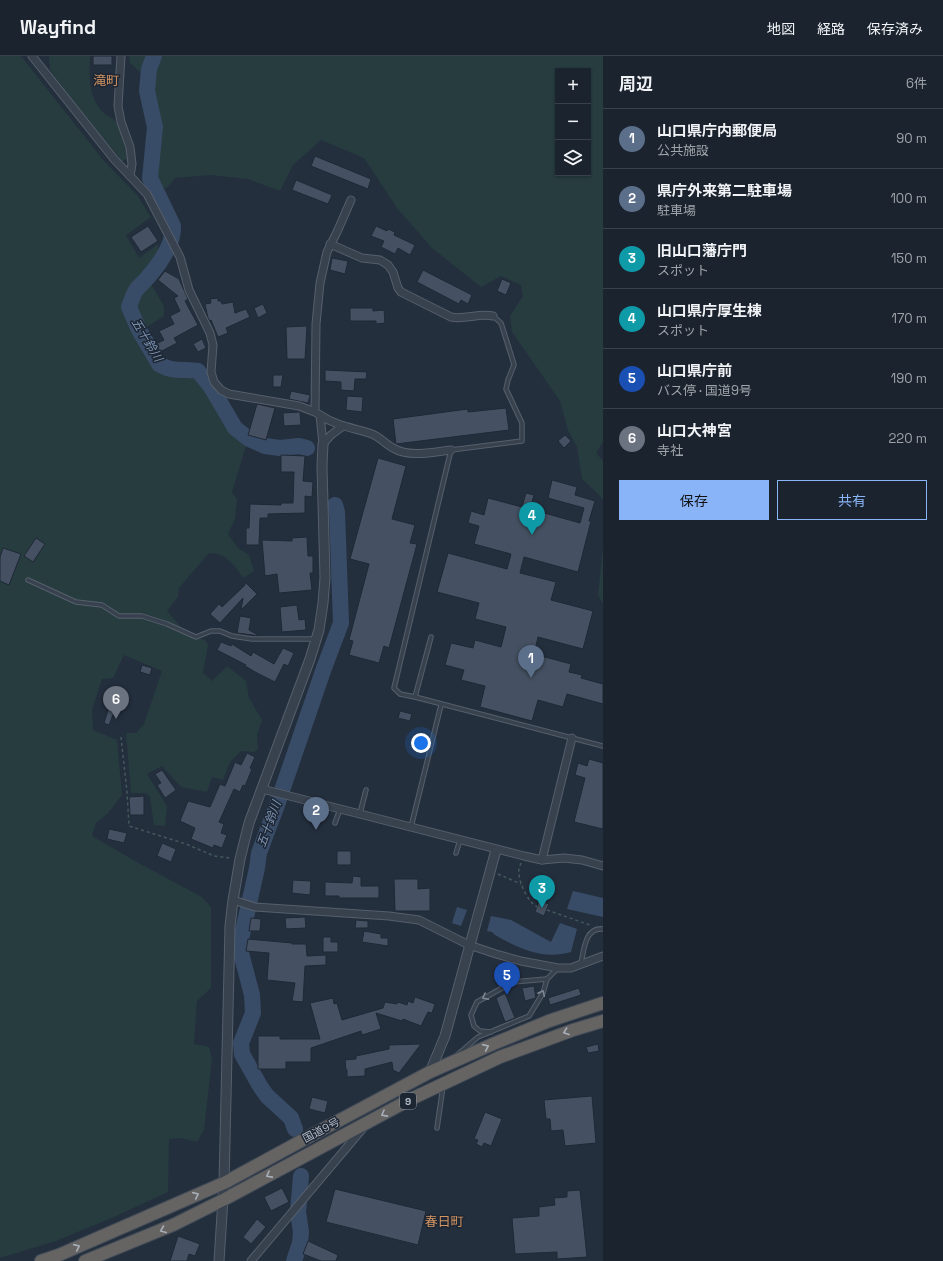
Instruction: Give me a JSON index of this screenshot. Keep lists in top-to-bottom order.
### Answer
{
  "streets": {
    "highway": ["9", "国道9号"]
  },
  "districts": ["滝町", "春日町"],
  "water": ["五十鈴川"],
  "page": {
    "header": "Wayfind",
    "nav": ["地図", "経路", "保存済み"],
    "heading": ["周辺", "6件"],
    "map_buttons": ["+", "−"],
    "list": [
      {
        "mark": "1",
        "name": "山口県庁内郵便局",
        "note": "公共施設",
        "value": "90 m"
      },
      {
        "mark": "2",
        "name": "県庁外来第二駐車場",
        "note": "駐車場",
        "value": "100 m"
      },
      {
        "mark": "3",
        "name": "旧山口藩庁門",
        "note": "スポット",
        "value": "150 m"
      },
      {
        "mark": "4",
        "name": "山口県庁厚生棟",
        "note": "スポット",
        "value": "170 m"
      },
      {
        "mark": "5",
        "name": "山口県庁前",
        "note": "バス停 · 国道9号",
        "value": "190 m"
      },
      {
        "mark": "6",
        "name": "山口大神宮",
        "note": "寺社",
        "value": "220 m"
      }
    ],
    "buttons": ["保存", "共有"],
    "pins": [
      "4",
      "1",
      "6",
      "2",
      "3",
      "5"
    ]
  }
}
